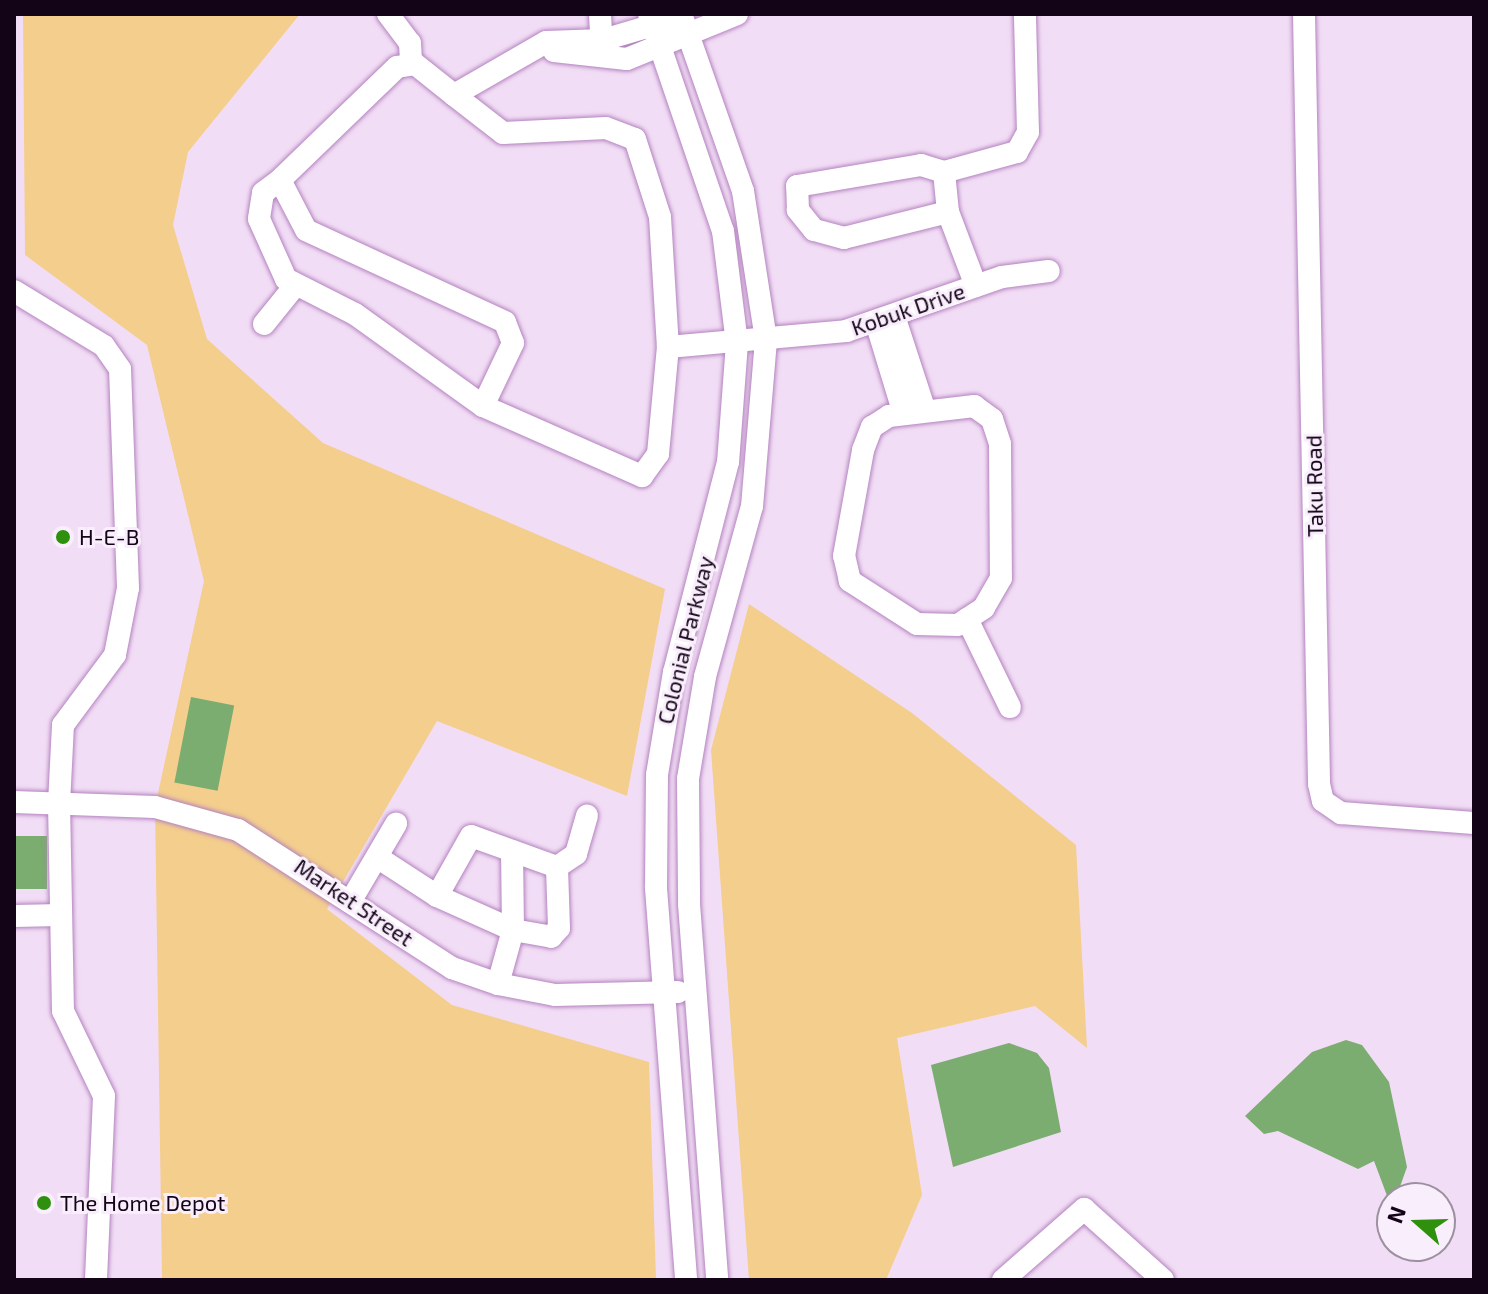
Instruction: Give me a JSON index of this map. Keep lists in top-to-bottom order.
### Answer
{
  "streets": {
    "street": [
      "Kobuk Drive",
      "Taku Road",
      "Colonial Parkway",
      "Market Street"
    ]
  },
  "crossings": [
    ["Kobuk Drive", "Colonial Parkway"],
    ["Colonial Parkway", "Market Street"]
  ],
  "places": ["H-E-B", "The Home Depot"],
  "north": "left"
}
